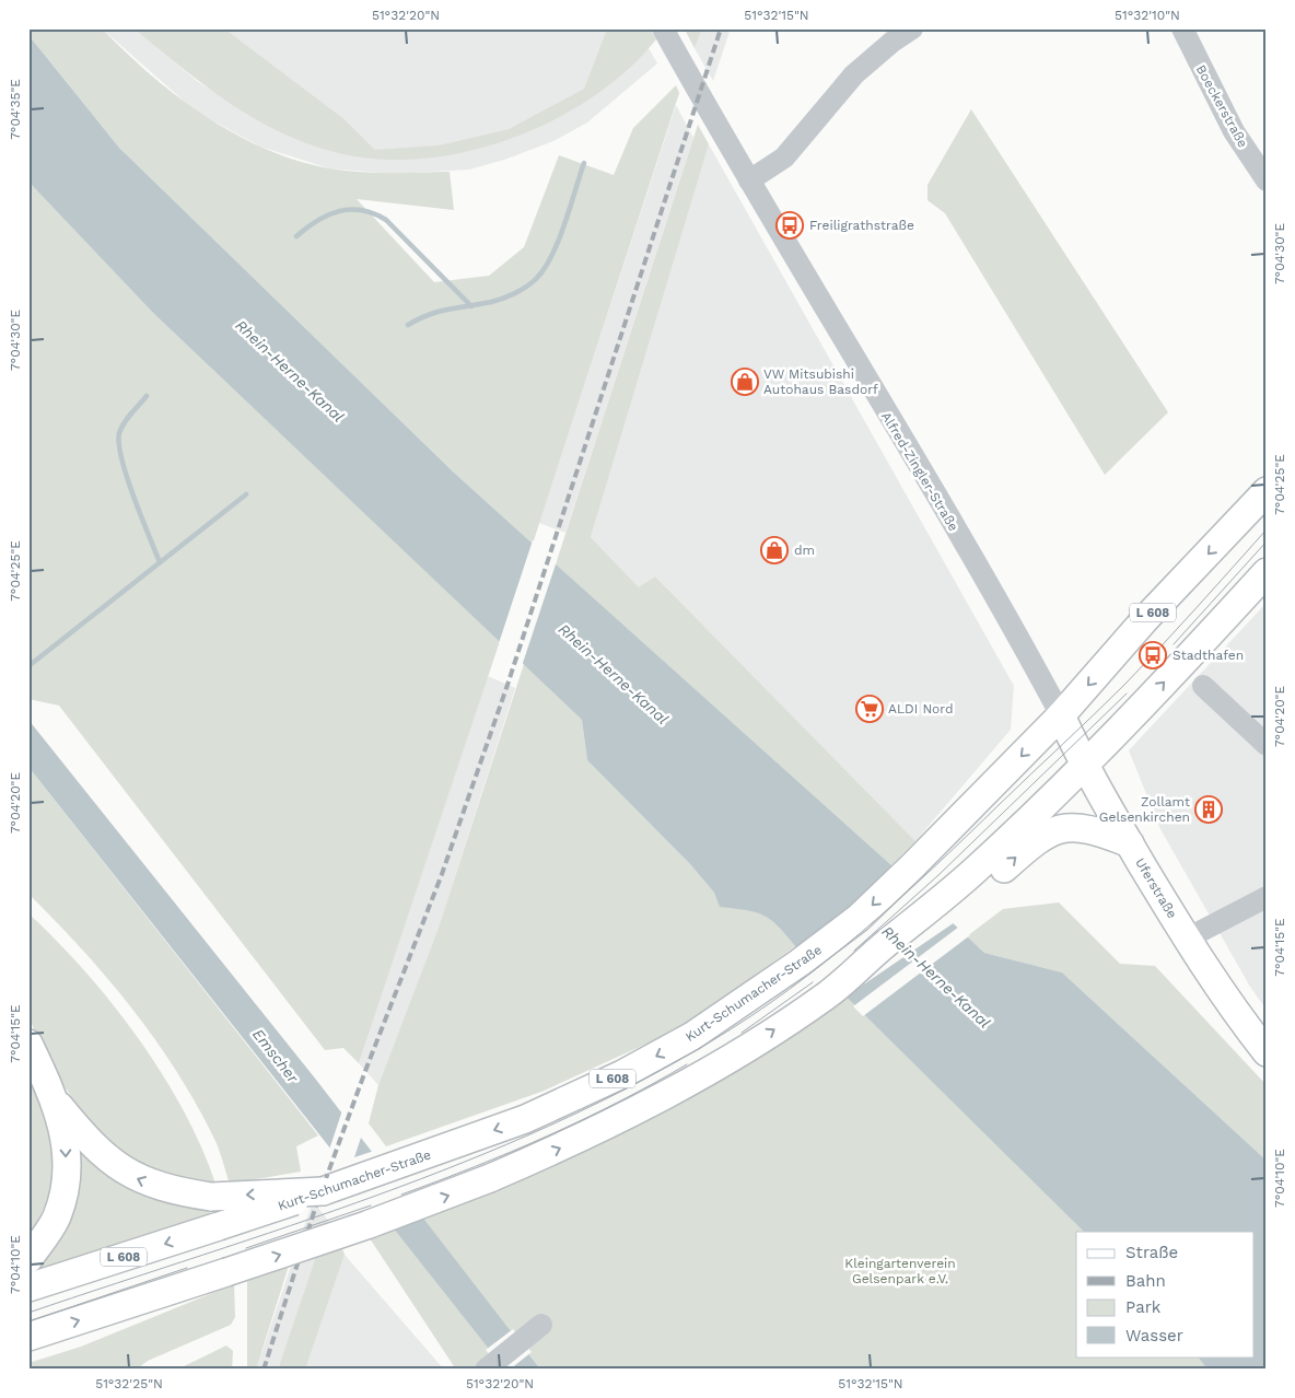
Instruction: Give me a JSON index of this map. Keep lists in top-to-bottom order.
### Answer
{
  "streets": {
    "main road": ["L 608", "Uferstraße", "Kurt-Schumacher-Straße"],
    "street": ["Boeckerstraße", "Alfred-Zingler-Straße"]
  },
  "crossings": [
    ["Alfred-Zingler-Straße", "Uferstraße"],
    ["Alfred-Zingler-Straße", "Kurt-Schumacher-Straße"],
    ["L 608", "Uferstraße"],
    ["L 608", "Kurt-Schumacher-Straße"],
    ["Uferstraße", "Kurt-Schumacher-Straße"]
  ],
  "water": ["Rhein-Herne-Kanal", "Emscher"],
  "parks": ["Kleingartenverein Gelsenpark e.V."],
  "places": {
    "bus stop": ["Freiligrathstraße", "Stadthafen"],
    "shop": ["VW Mitsubishi Autohaus Basdorf", "dm"],
    "supermarket": ["ALDI Nord"],
    "building": ["Zollamt Gelsenkirchen"]
  },
  "legend": [
    "Straße",
    "Bahn",
    "Park",
    "Wasser"
  ],
  "coordinates": [
    "51°32'20\"N",
    "51°32'15\"N",
    "51°32'10\"N",
    "7°04'35\"E",
    "7°04'30\"E",
    "7°04'25\"E",
    "7°04'20\"E",
    "7°04'15\"E",
    "7°04'10\"E",
    "51°32'25\"N"
  ]
}
